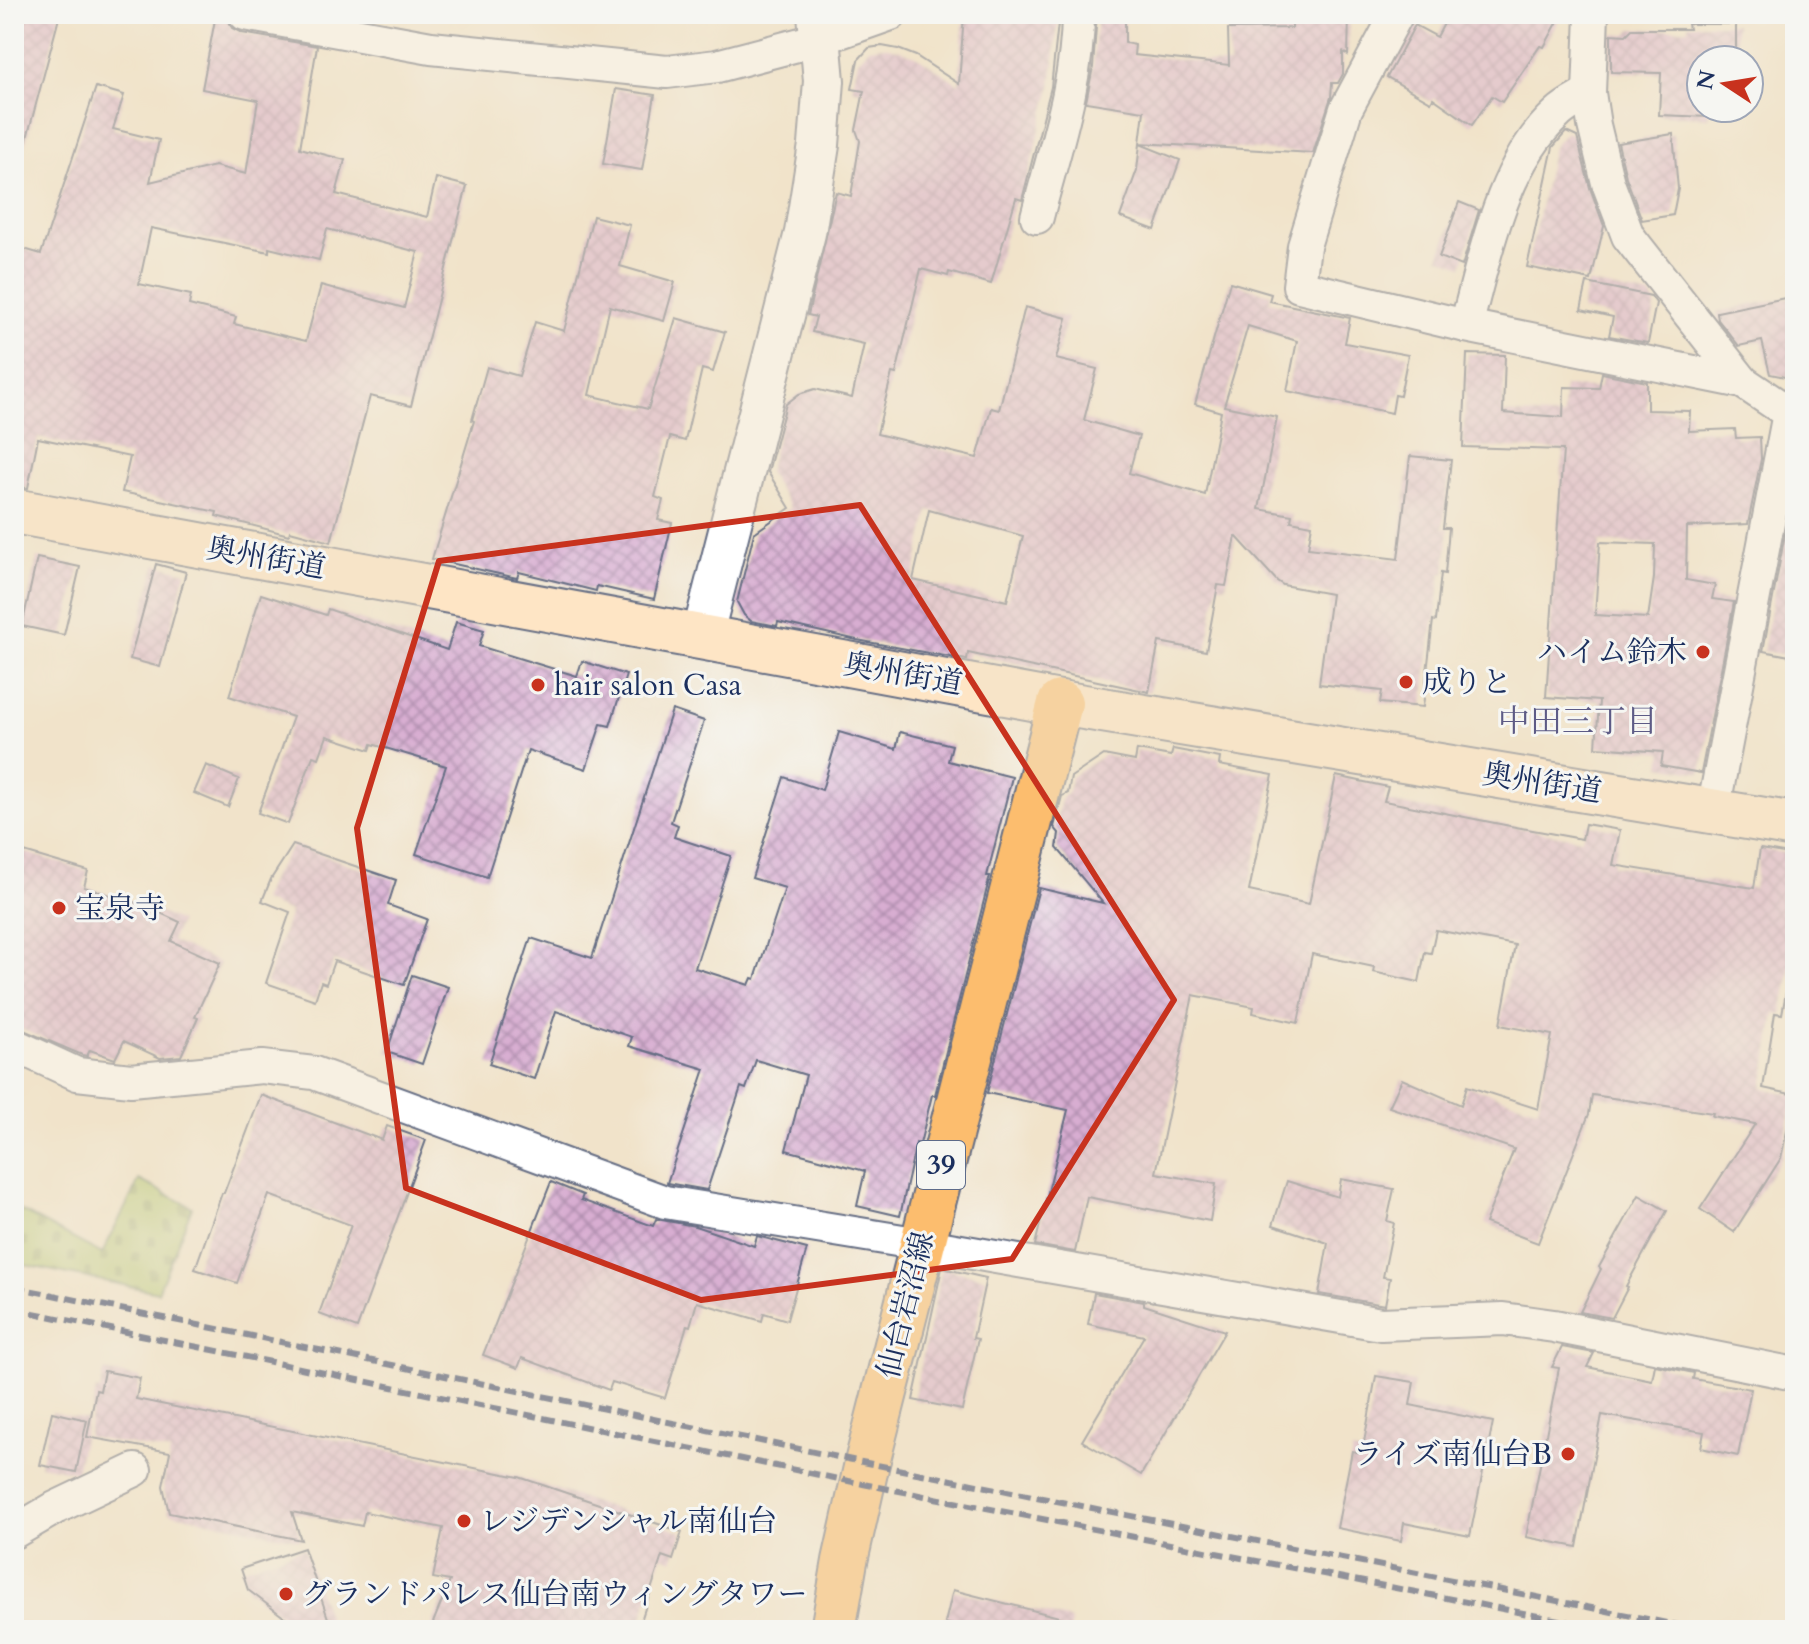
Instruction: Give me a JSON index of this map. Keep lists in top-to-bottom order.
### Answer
{
  "streets": {
    "main road": ["奥州街道", "39", "仙台岩沼線"]
  },
  "crossings": [
    ["奥州街道", "仙台岩沼線"]
  ],
  "districts": ["中田三丁目"],
  "places": [
    "ハイム鈴木",
    "成りと",
    "hair salon Casa",
    "宝泉寺",
    "ライズ南仙台B",
    "レジデンシャル南仙台",
    "グランドパレス仙台南ウィングタワー"
  ],
  "north": "left"
}
